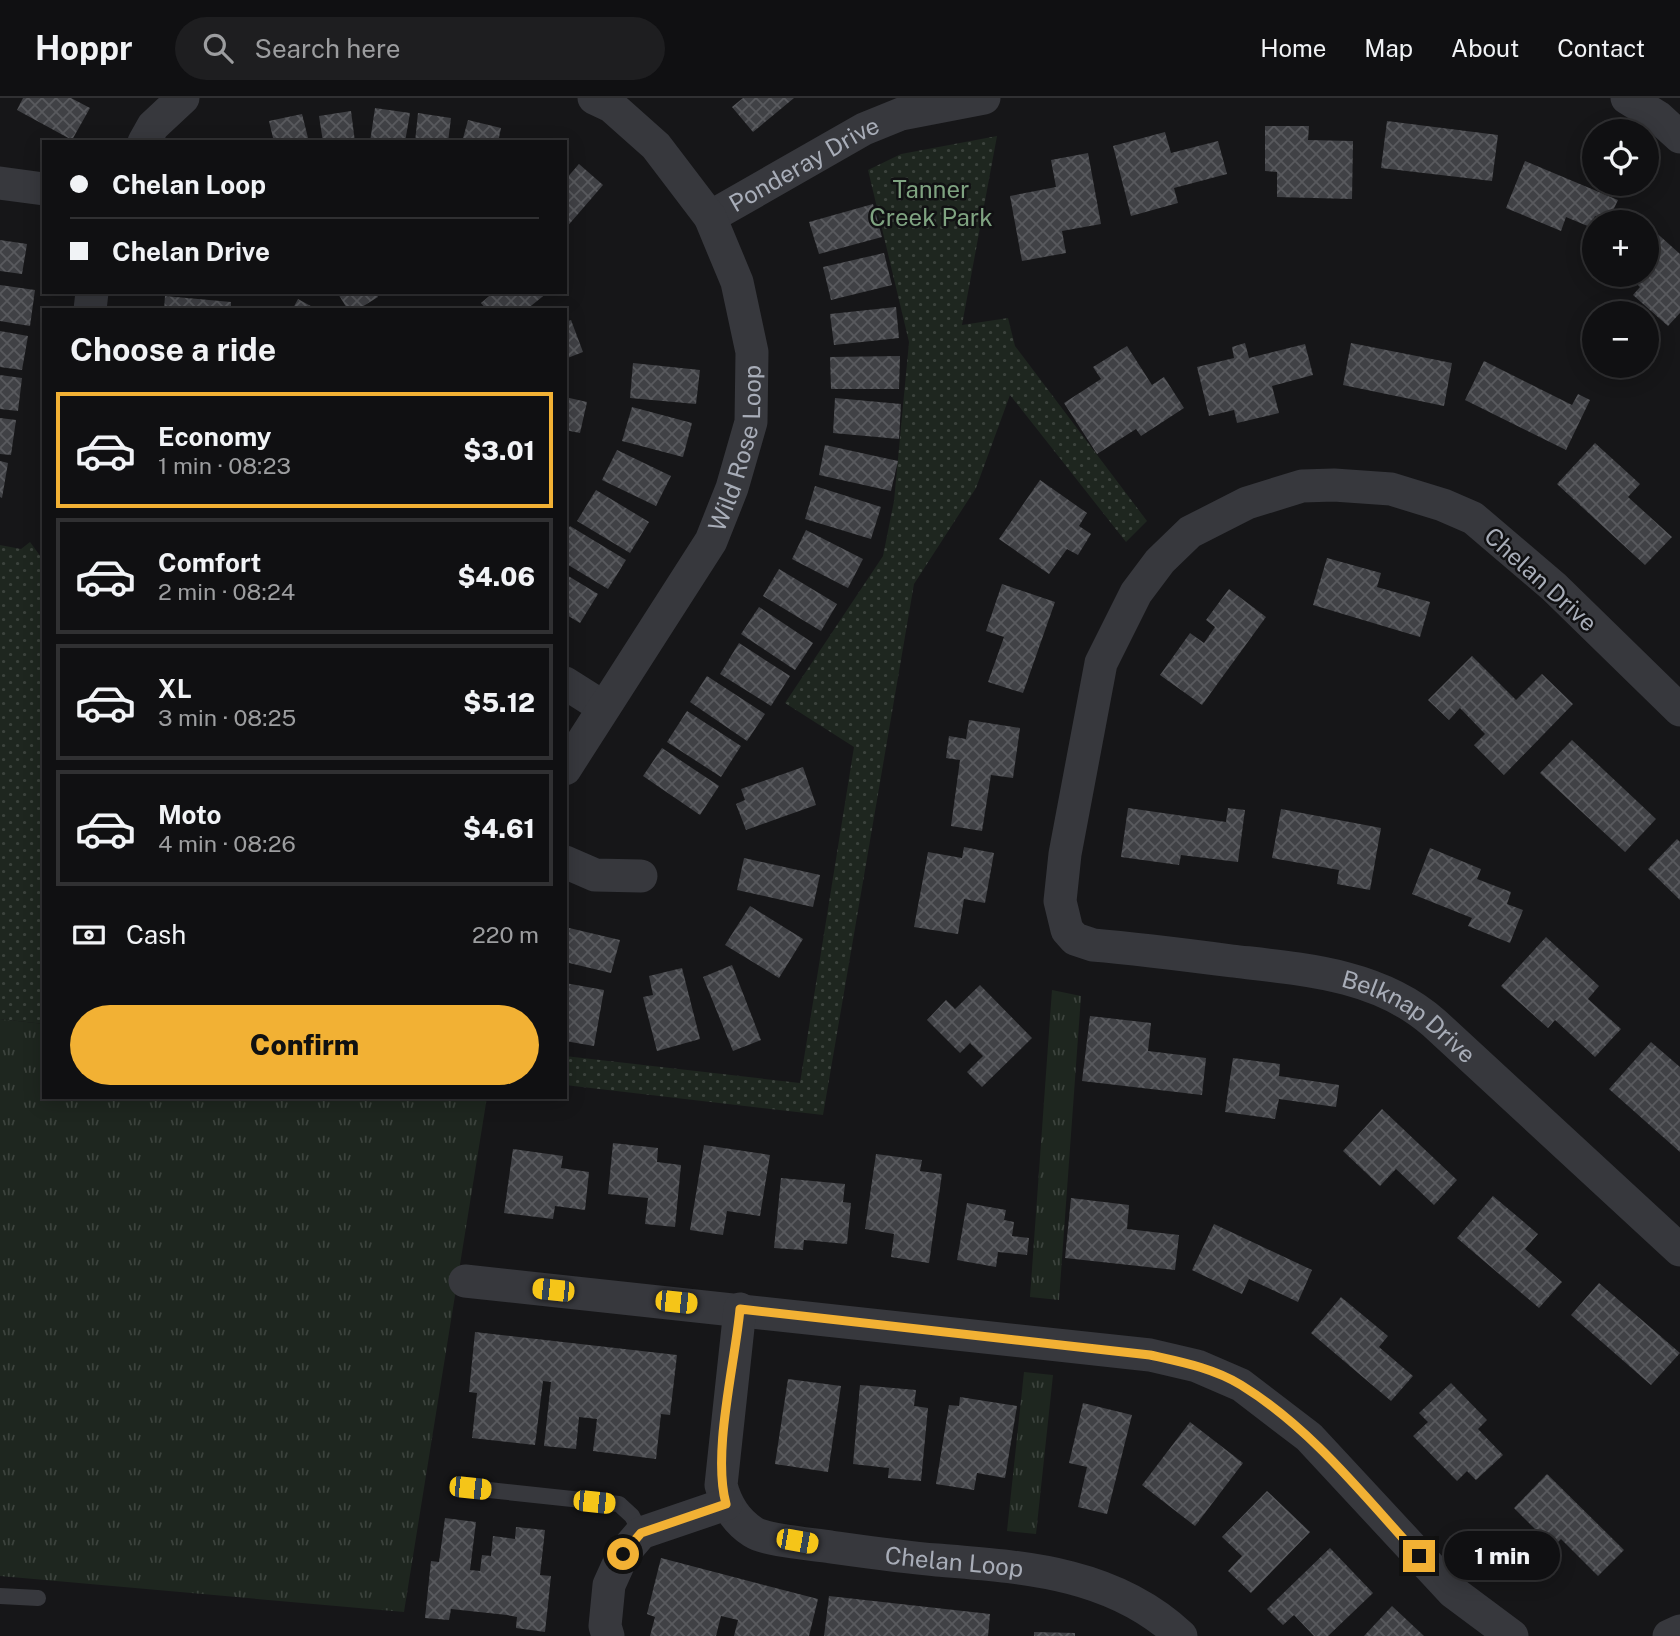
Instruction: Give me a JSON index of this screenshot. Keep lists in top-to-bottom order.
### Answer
{
  "streets": {
    "street": [
      "Ponderay Drive",
      "Wild Rose Loop",
      "Chelan Drive",
      "Belknap Drive",
      "Chelan Loop"
    ]
  },
  "crossings": [
    ["Ponderay Drive", "Wild Rose Loop"],
    ["Chelan Drive", "Belknap Drive"]
  ],
  "parks": ["Tanner Creek Park"],
  "page": {
    "header": "Hoppr",
    "search": "Search here",
    "nav": [
      "Home",
      "Map",
      "About",
      "Contact"
    ],
    "map_buttons": ["+", "−"],
    "banner": ["Chelan Loop", "Chelan Drive"],
    "heading": "Choose a ride",
    "list": [
      {
        "name": "Economy",
        "note": "1 min · 08:23",
        "value": "$3.01"
      },
      {
        "name": "Comfort",
        "note": "2 min · 08:24",
        "value": "$4.06"
      },
      {
        "name": "XL",
        "note": "3 min · 08:25",
        "value": "$5.12"
      },
      {
        "name": "Moto",
        "note": "4 min · 08:26",
        "value": "$4.61"
      }
    ],
    "pay": ["Cash", "220 m"],
    "buttons": "Confirm",
    "bubble": "1 min"
  }
}
